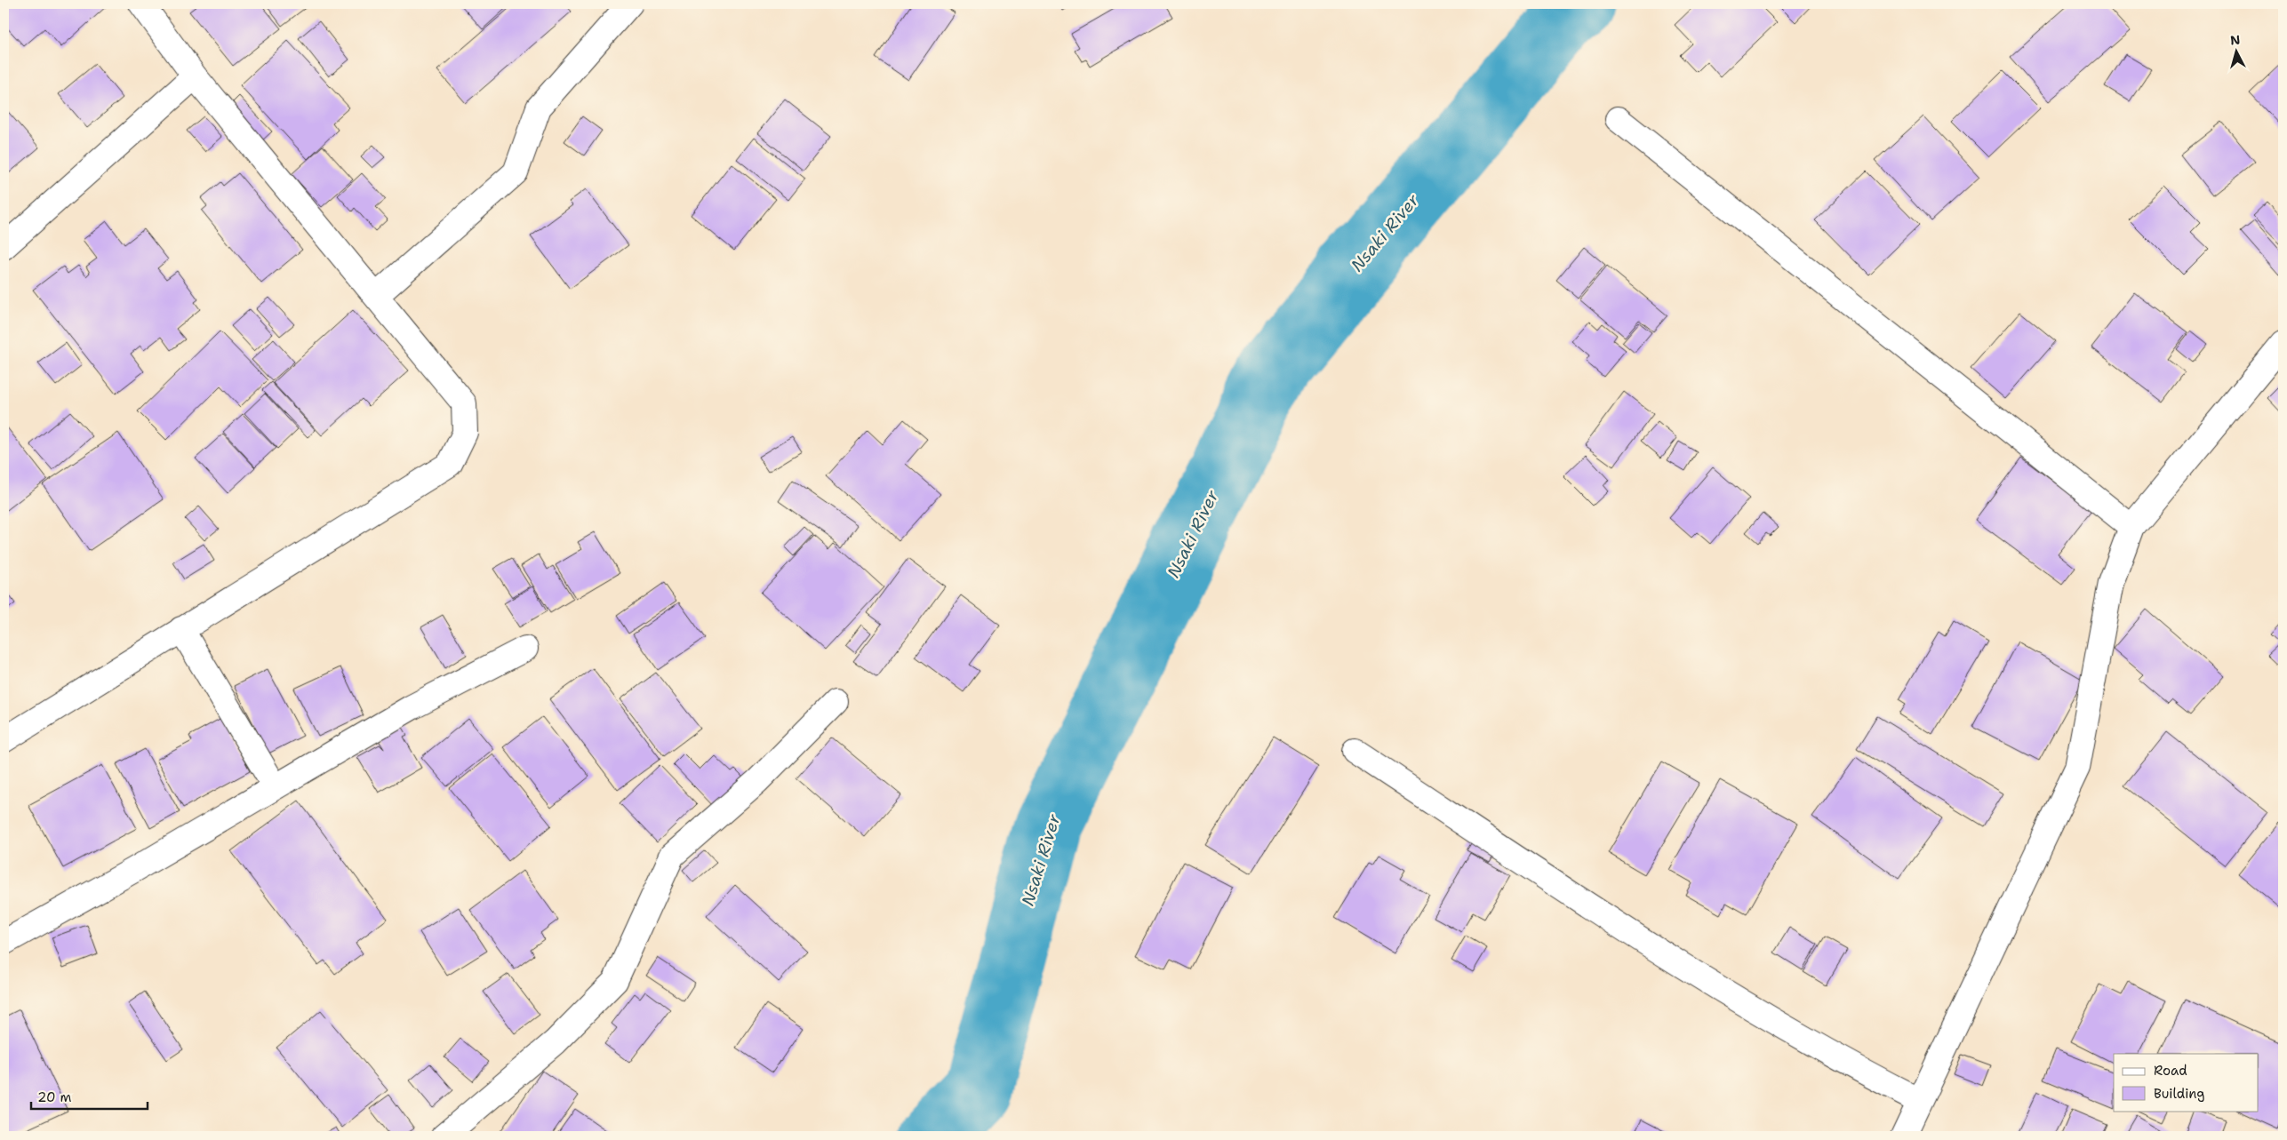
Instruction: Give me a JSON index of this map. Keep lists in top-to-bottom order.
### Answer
{
  "water": ["Nsaki River"],
  "legend": ["Road", "Building"],
  "scale_bar": "20 m",
  "north": "top"
}
